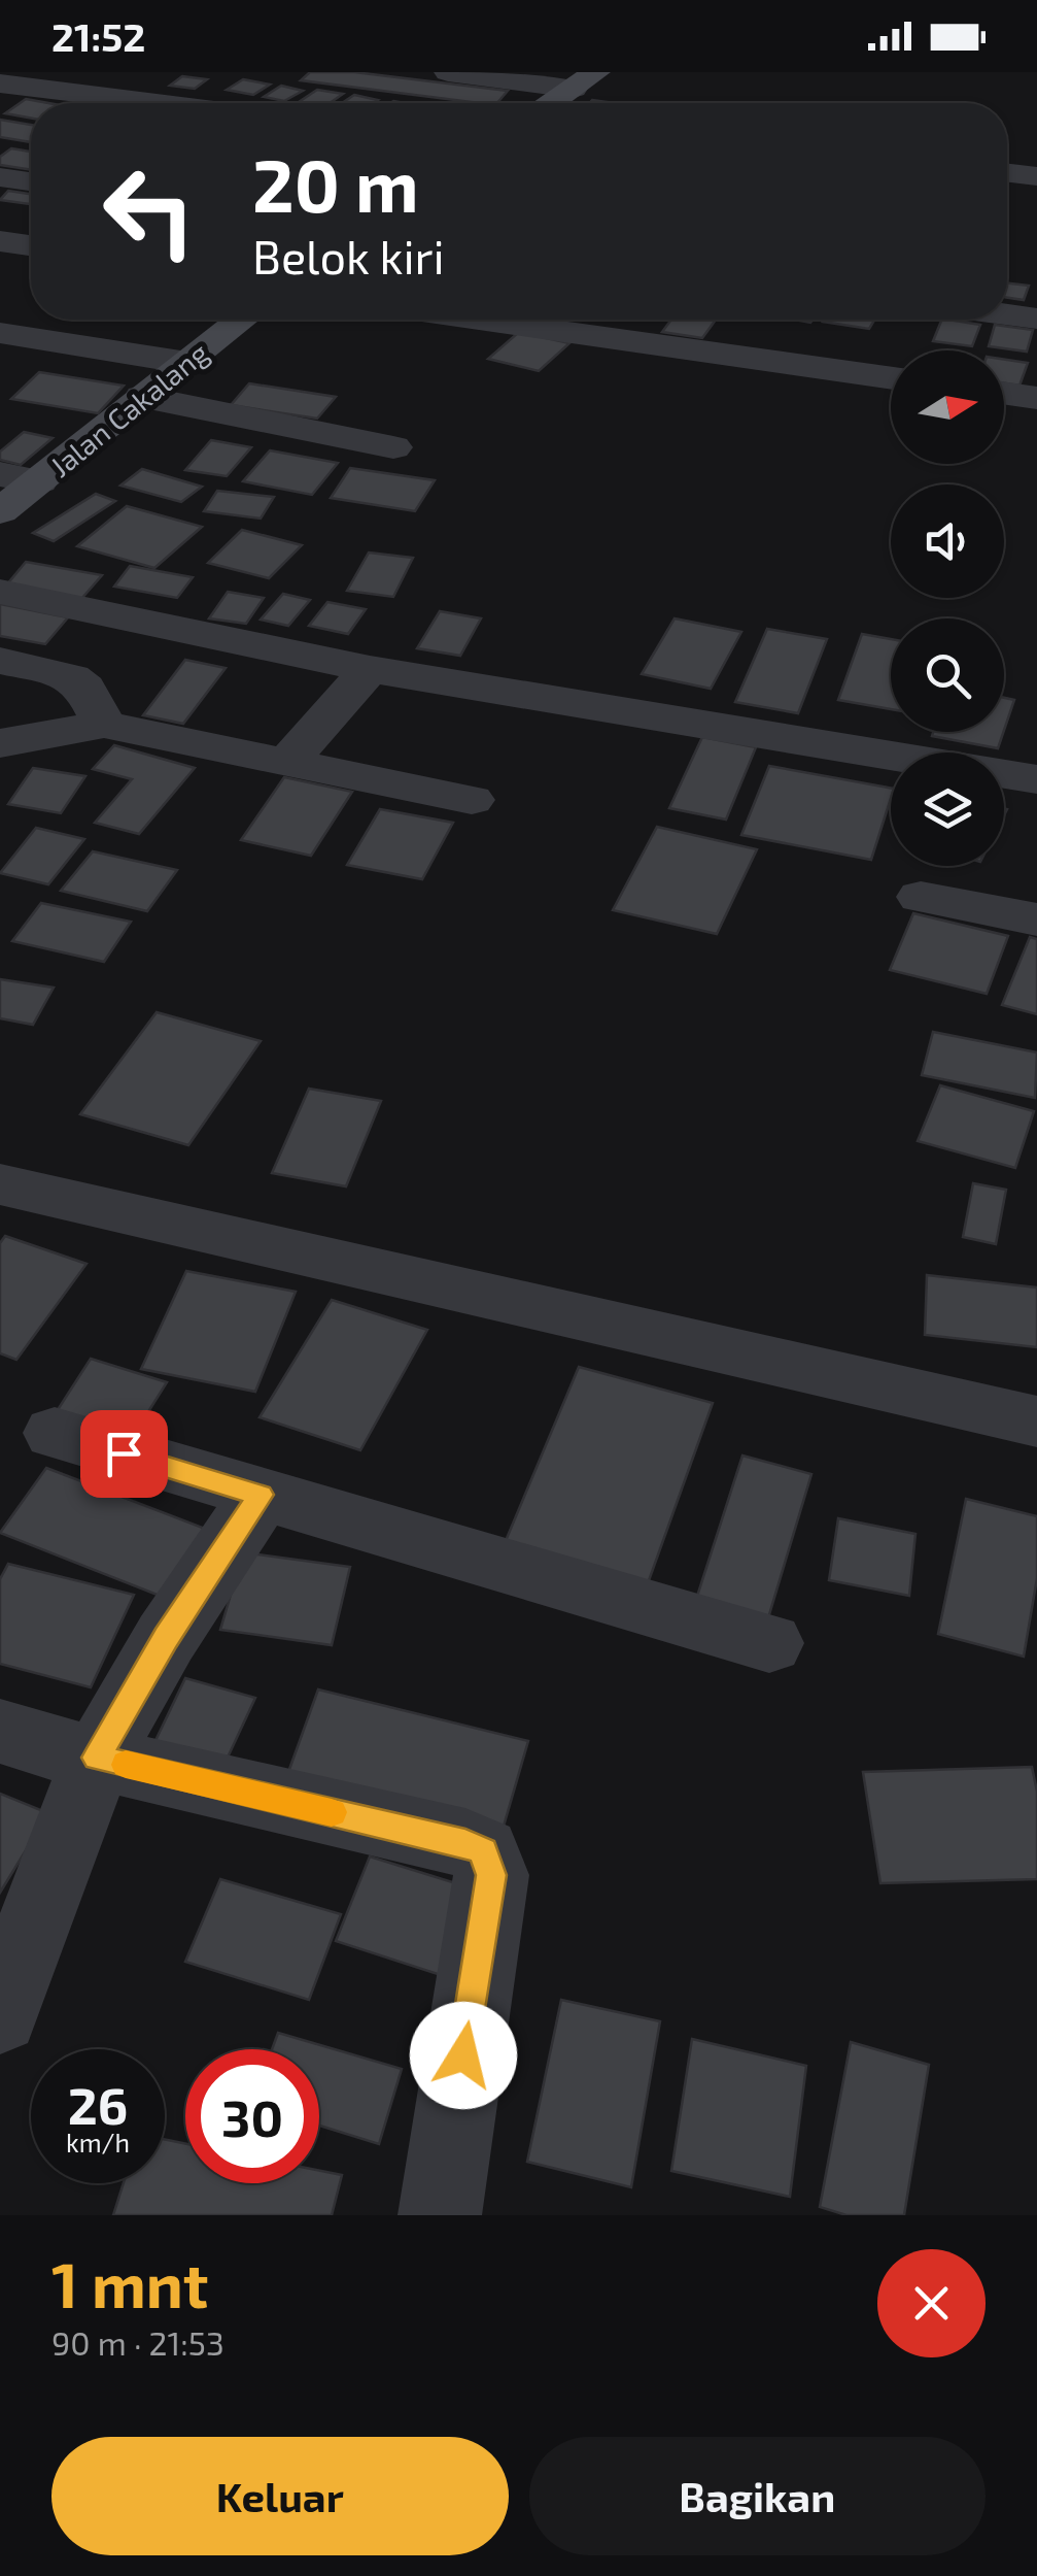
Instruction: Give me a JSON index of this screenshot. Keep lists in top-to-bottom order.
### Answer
{
  "streets": {
    "street": ["Jalan Cakalang"]
  },
  "north": "right",
  "page": {
    "status": "21:52",
    "turn": ["20 m", "Belok kiri"],
    "speed": "26 km/h",
    "limit": "30",
    "heading": ["1 mnt", "90 m · 21:53"],
    "buttons": ["Keluar", "Bagikan"]
  }
}
